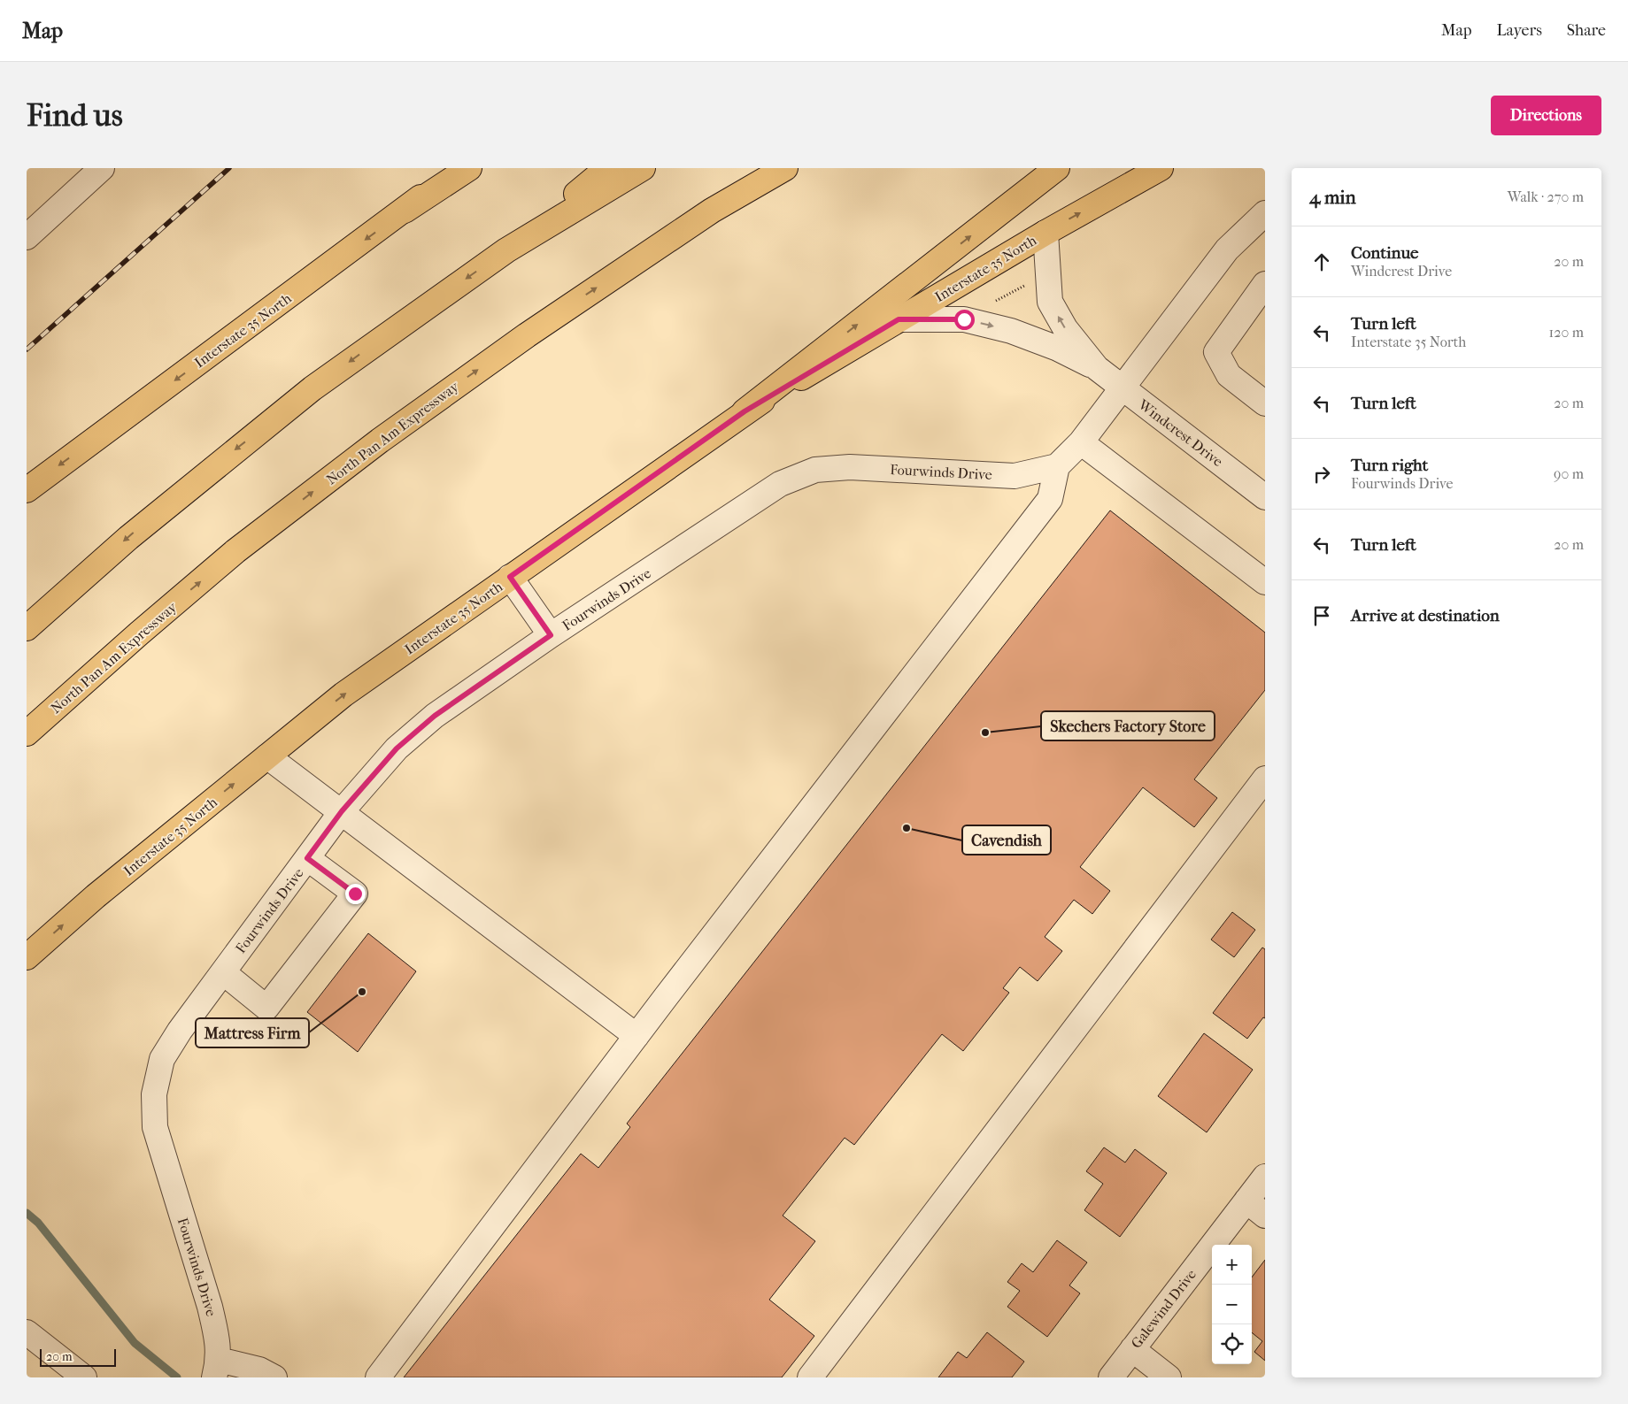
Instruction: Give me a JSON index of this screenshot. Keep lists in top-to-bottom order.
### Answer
{
  "streets": {
    "main road": ["Interstate 35 North", "North Pan Am Expressway"],
    "street": ["Windcrest Drive", "Fourwinds Drive", "Galewind Drive"]
  },
  "crossings": [
    ["Interstate 35 North", "Windcrest Drive"]
  ],
  "places": ["Skechers Factory Store", "Cavendish", "Mattress Firm"],
  "scale_bar": "20 m",
  "page": {
    "header": "Map",
    "nav": ["Map", "Layers", "Share"],
    "buttons": "Directions",
    "title": "Find us",
    "heading": ["4 min", "Walk · 270 m"],
    "list": [
      ["Continue", "Windcrest Drive", "20 m"],
      ["Turn left", "Interstate 35 North", "120 m"],
      ["Turn left", "20 m"],
      ["Turn right", "Fourwinds Drive", "90 m"],
      ["Turn left", "20 m"],
      "Arrive at destination"
    ],
    "map_buttons": ["+", "−"],
    "scale": "20 m"
  }
}
